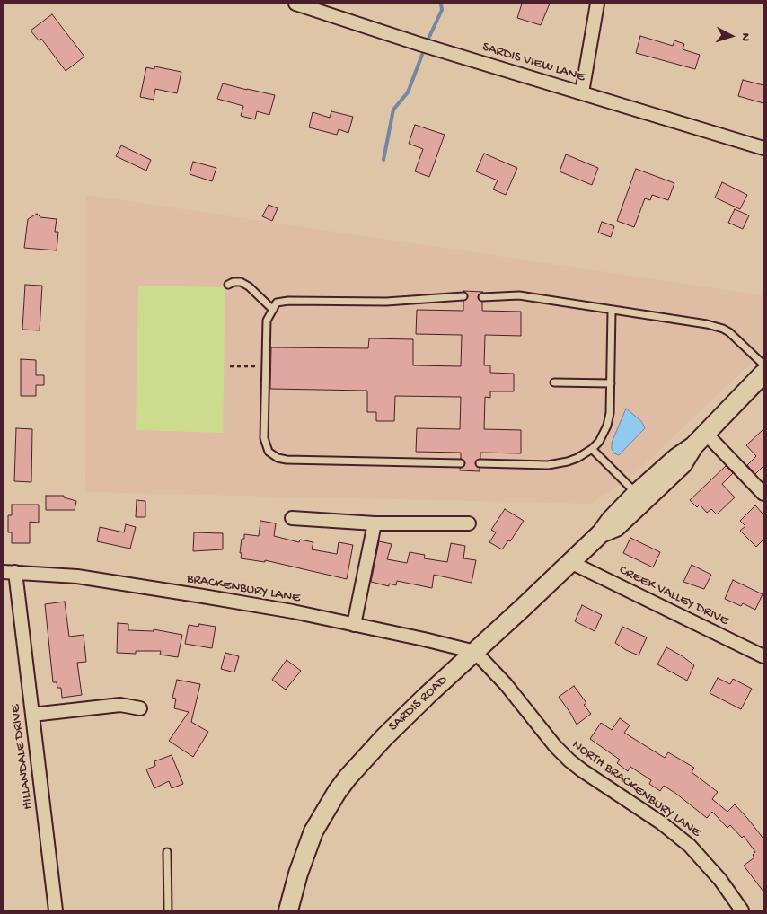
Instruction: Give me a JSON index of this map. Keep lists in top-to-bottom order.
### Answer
{
  "streets": {
    "main road": ["SARDIS ROAD"],
    "street": [
      "SARDIS VIEW LANE",
      "BRACKENBURY LANE",
      "CREEK VALLEY DRIVE",
      "HILLANDALE DRIVE",
      "NORTH BRACKENBURY LANE"
    ]
  },
  "crossings": [
    ["BRACKENBURY LANE", "SARDIS ROAD"],
    ["BRACKENBURY LANE", "HILLANDALE DRIVE"],
    ["BRACKENBURY LANE", "NORTH BRACKENBURY LANE"],
    ["CREEK VALLEY DRIVE", "SARDIS ROAD"],
    ["SARDIS ROAD", "NORTH BRACKENBURY LANE"]
  ],
  "north": "right"
}
